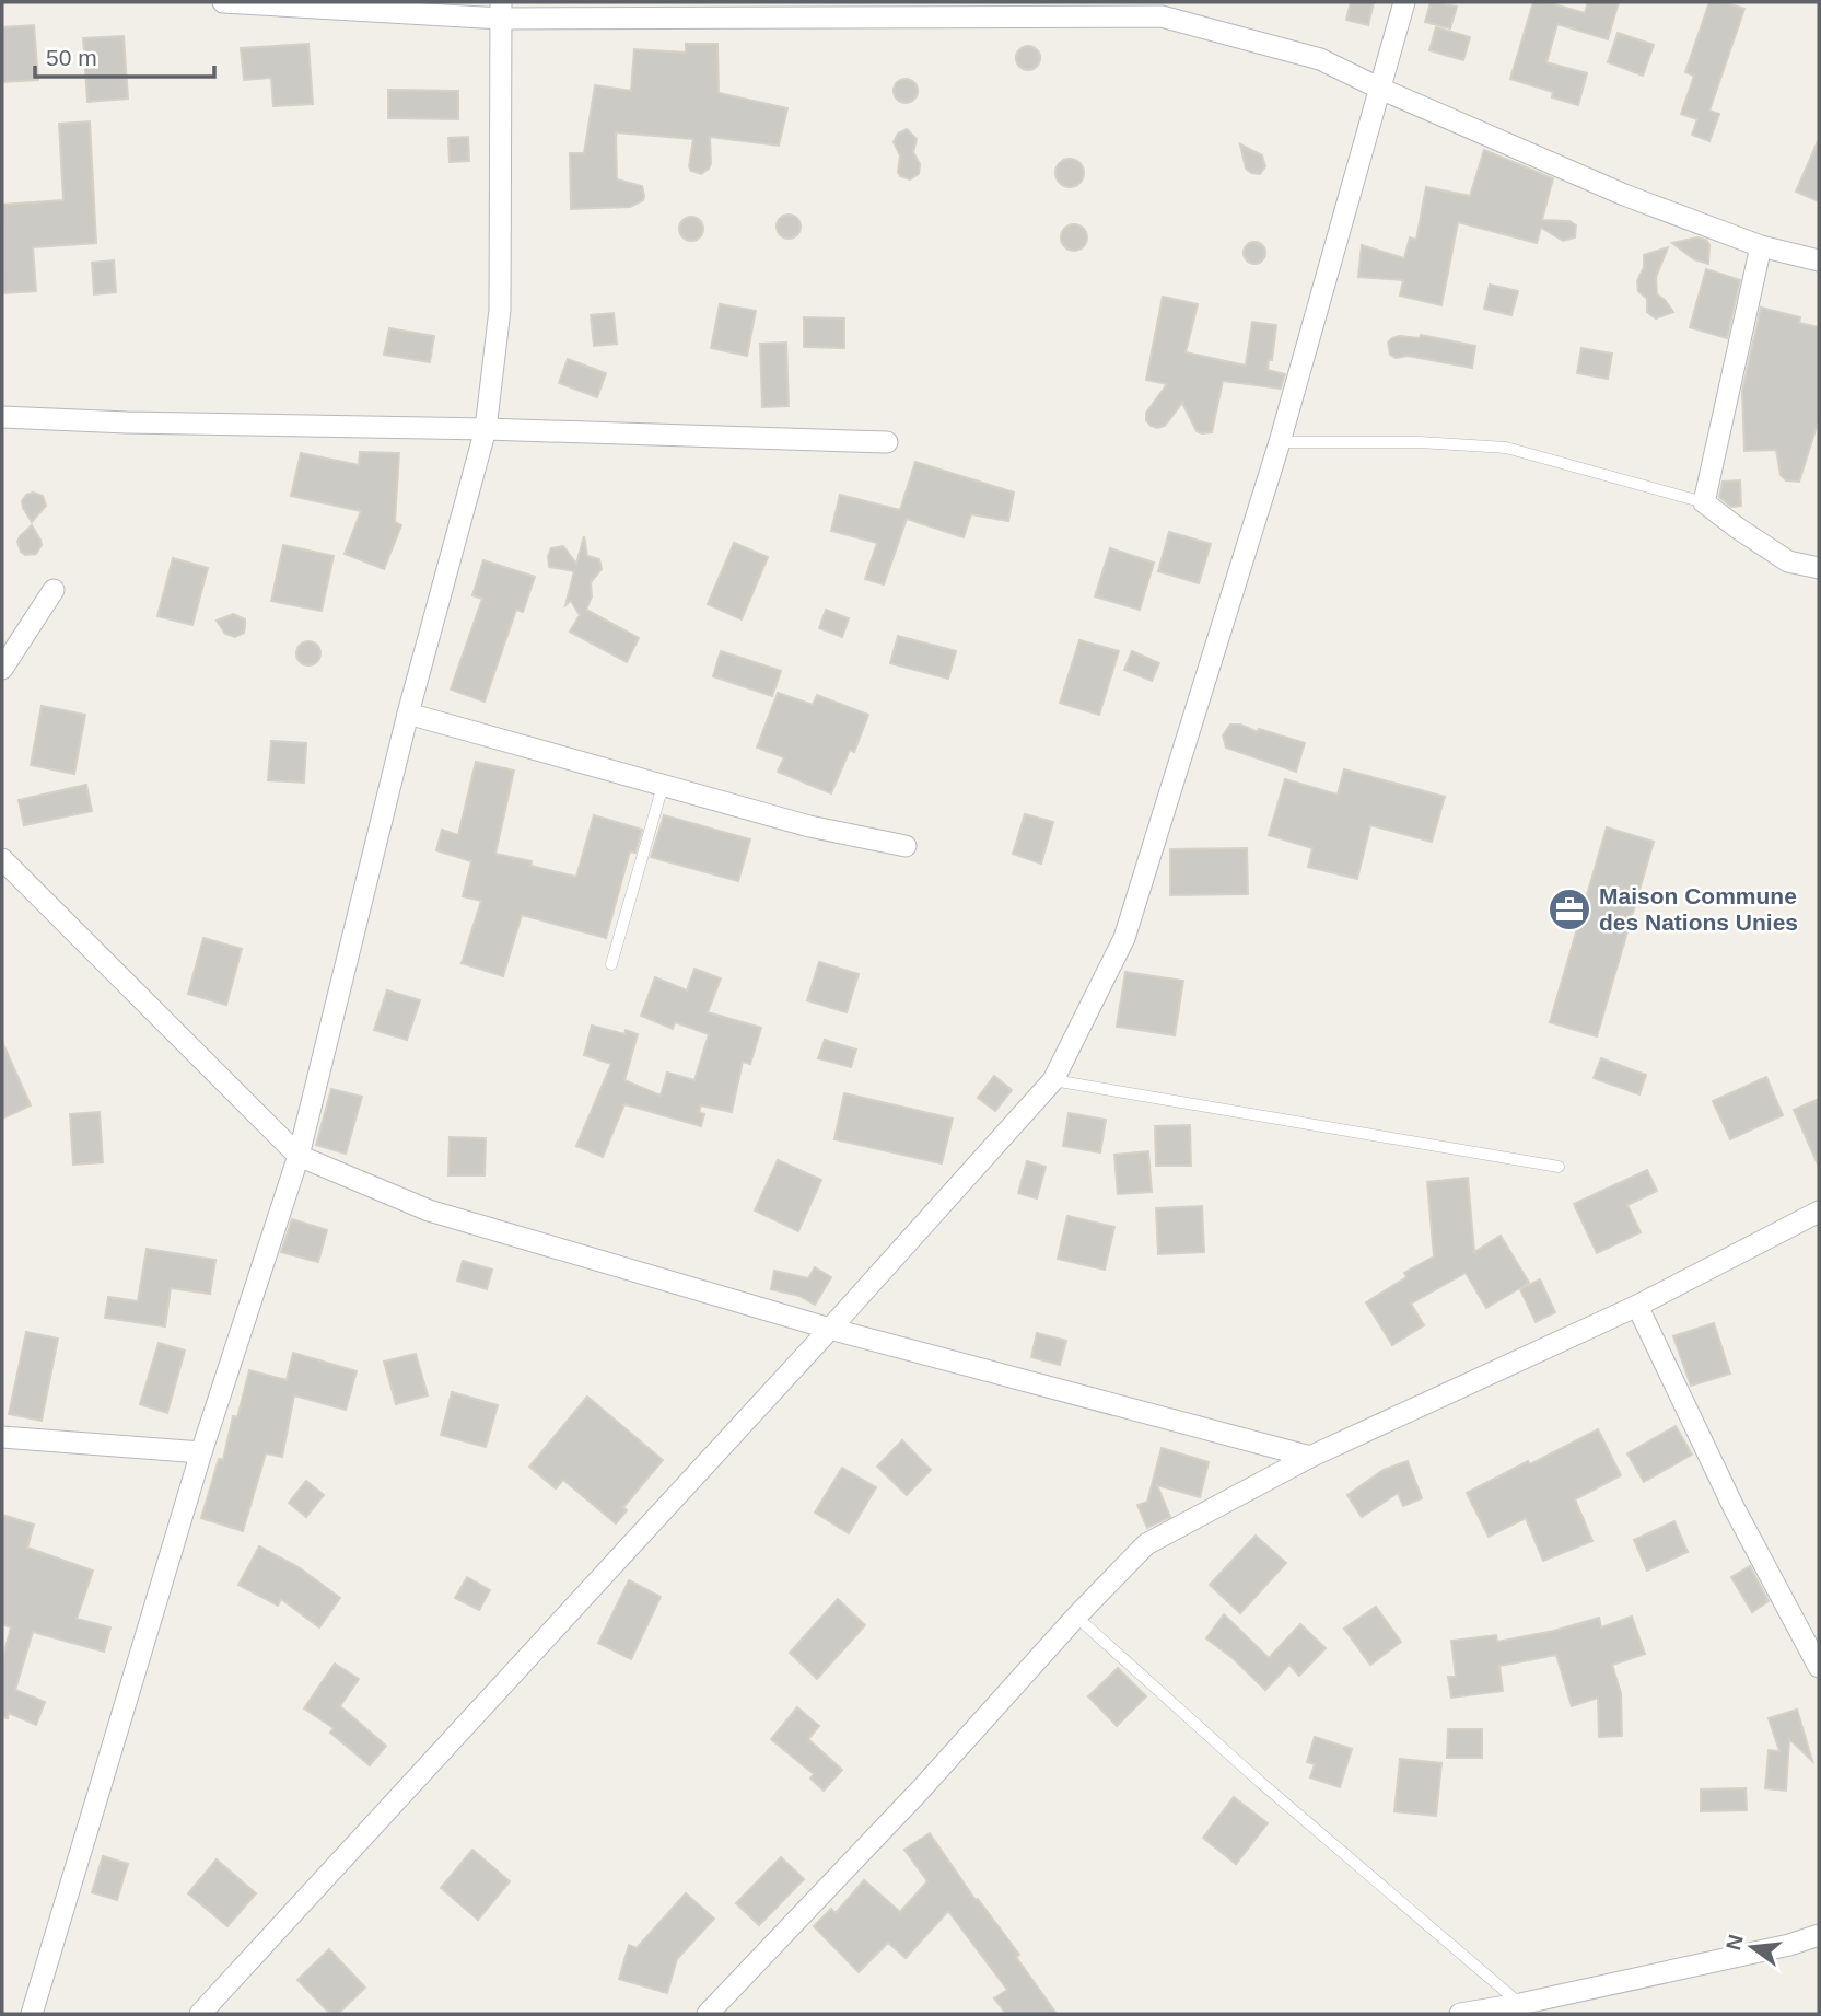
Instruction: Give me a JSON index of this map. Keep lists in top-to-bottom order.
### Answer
{
  "places": {
    "office": ["Maison Commune des Nations Unies"]
  },
  "scale_bar": "50 m",
  "north": "left"
}
